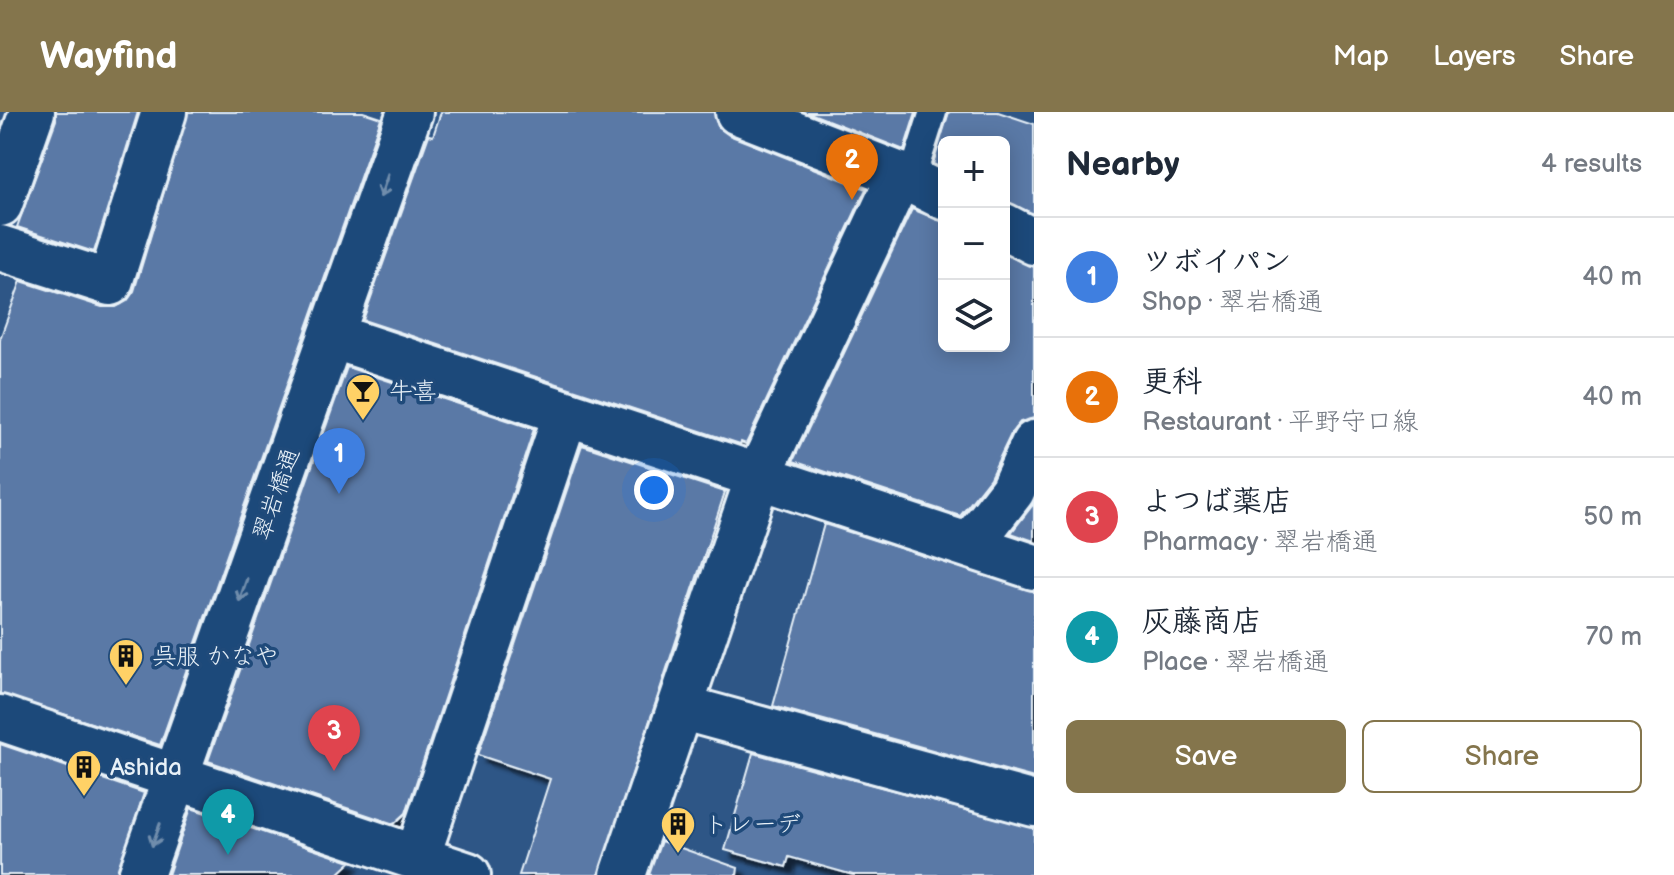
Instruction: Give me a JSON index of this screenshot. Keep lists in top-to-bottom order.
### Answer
{
  "streets": {
    "street": ["翠岩橋通"]
  },
  "places": {
    "bar": ["牛喜"],
    "building": ["呉服 かなや", "Ashida", "トレーデ"]
  },
  "page": {
    "header": "Wayfind",
    "nav": ["Map", "Layers", "Share"],
    "heading": ["Nearby", "4 results"],
    "pins": [
      "2",
      "1",
      "3",
      "4"
    ],
    "map_buttons": ["+", "−"],
    "list": [
      {
        "mark": "1",
        "name": "ツボイパン",
        "note": "Shop · 翠岩橋通",
        "value": "40 m"
      },
      {
        "mark": "2",
        "name": "更科",
        "note": "Restaurant · 平野守口線",
        "value": "40 m"
      },
      {
        "mark": "3",
        "name": "よつば薬店",
        "note": "Pharmacy · 翠岩橋通",
        "value": "50 m"
      },
      {
        "mark": "4",
        "name": "灰藤商店",
        "note": "Place · 翠岩橋通",
        "value": "70 m"
      }
    ],
    "buttons": ["Save", "Share"]
  }
}
